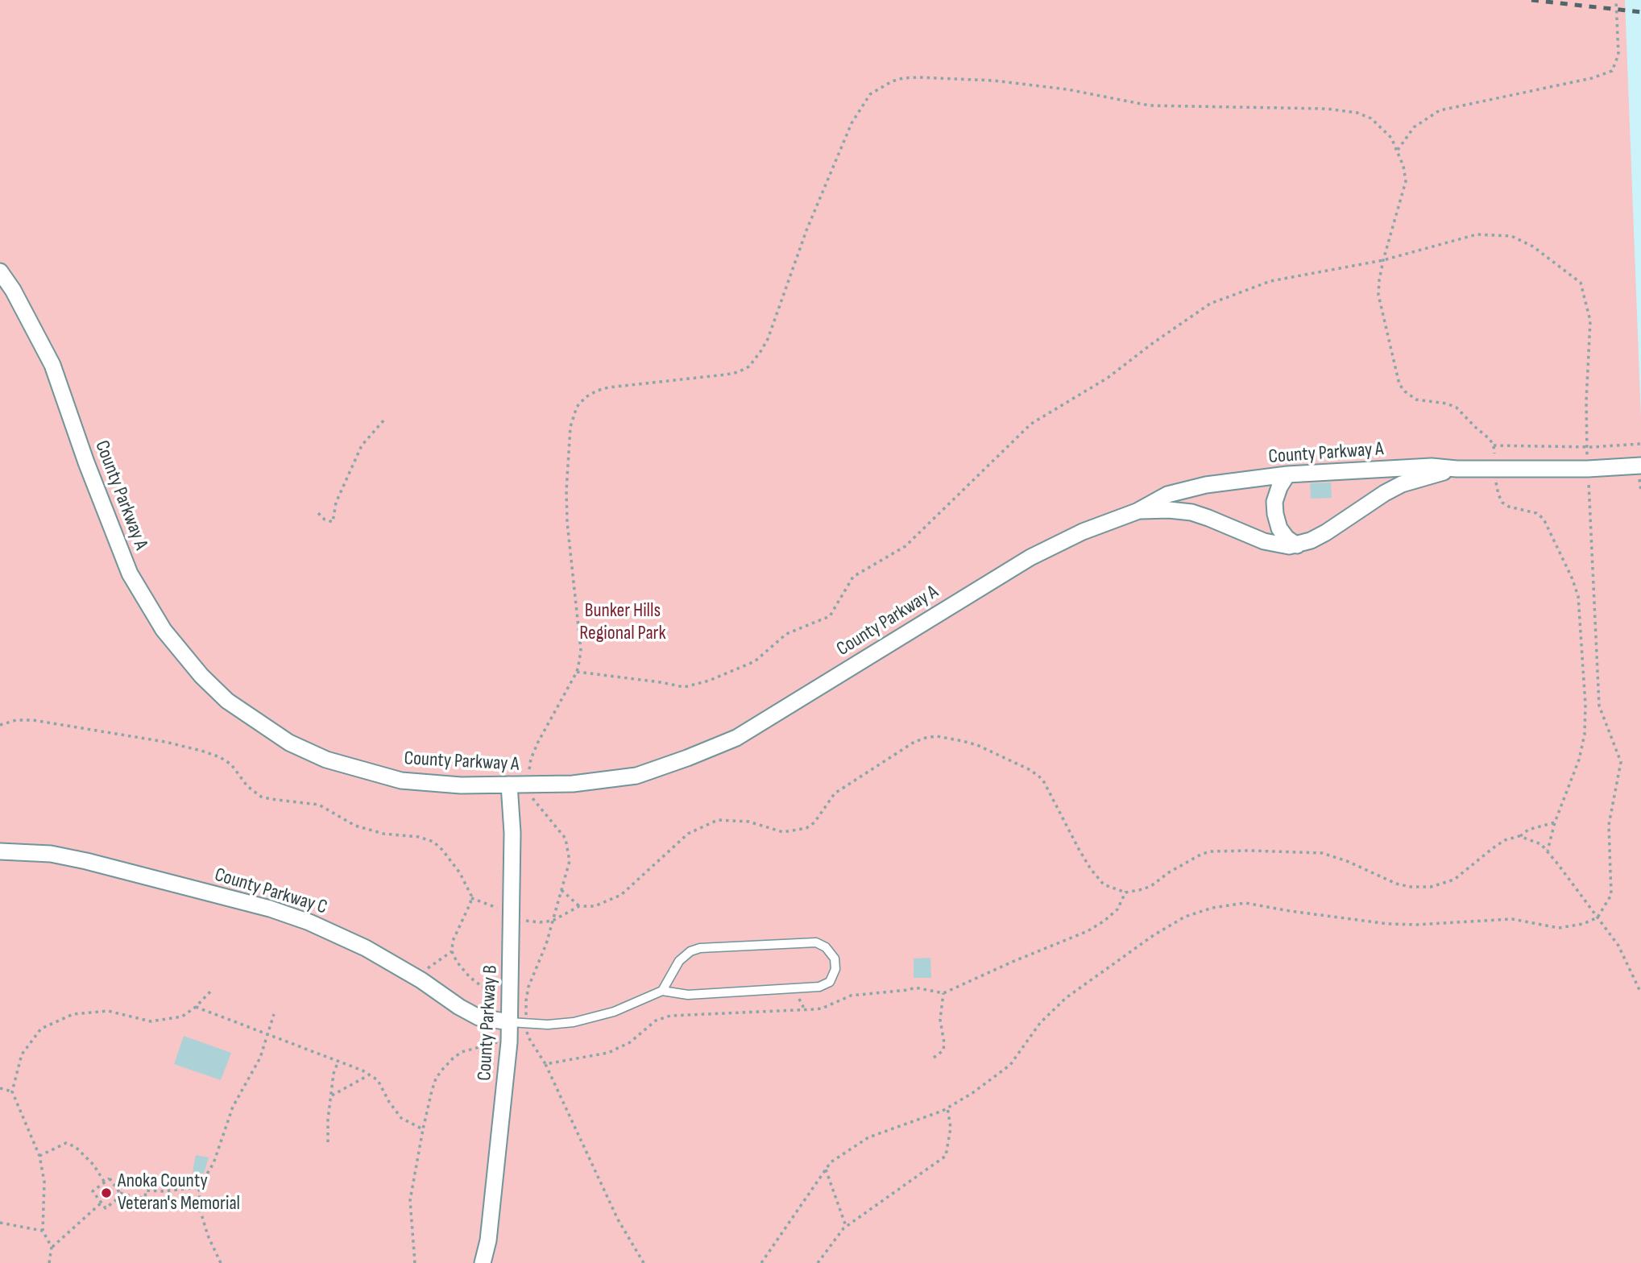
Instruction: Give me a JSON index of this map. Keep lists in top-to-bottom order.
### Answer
{
  "streets": {
    "street": ["County Parkway A", "County Parkway C", "County Parkway B"]
  },
  "crossings": [
    ["County Parkway A", "County Parkway B"],
    ["County Parkway C", "County Parkway B"]
  ],
  "parks": ["Bunker Hills Regional Park"],
  "places": ["Anoka County Veteran's Memorial"]
}
